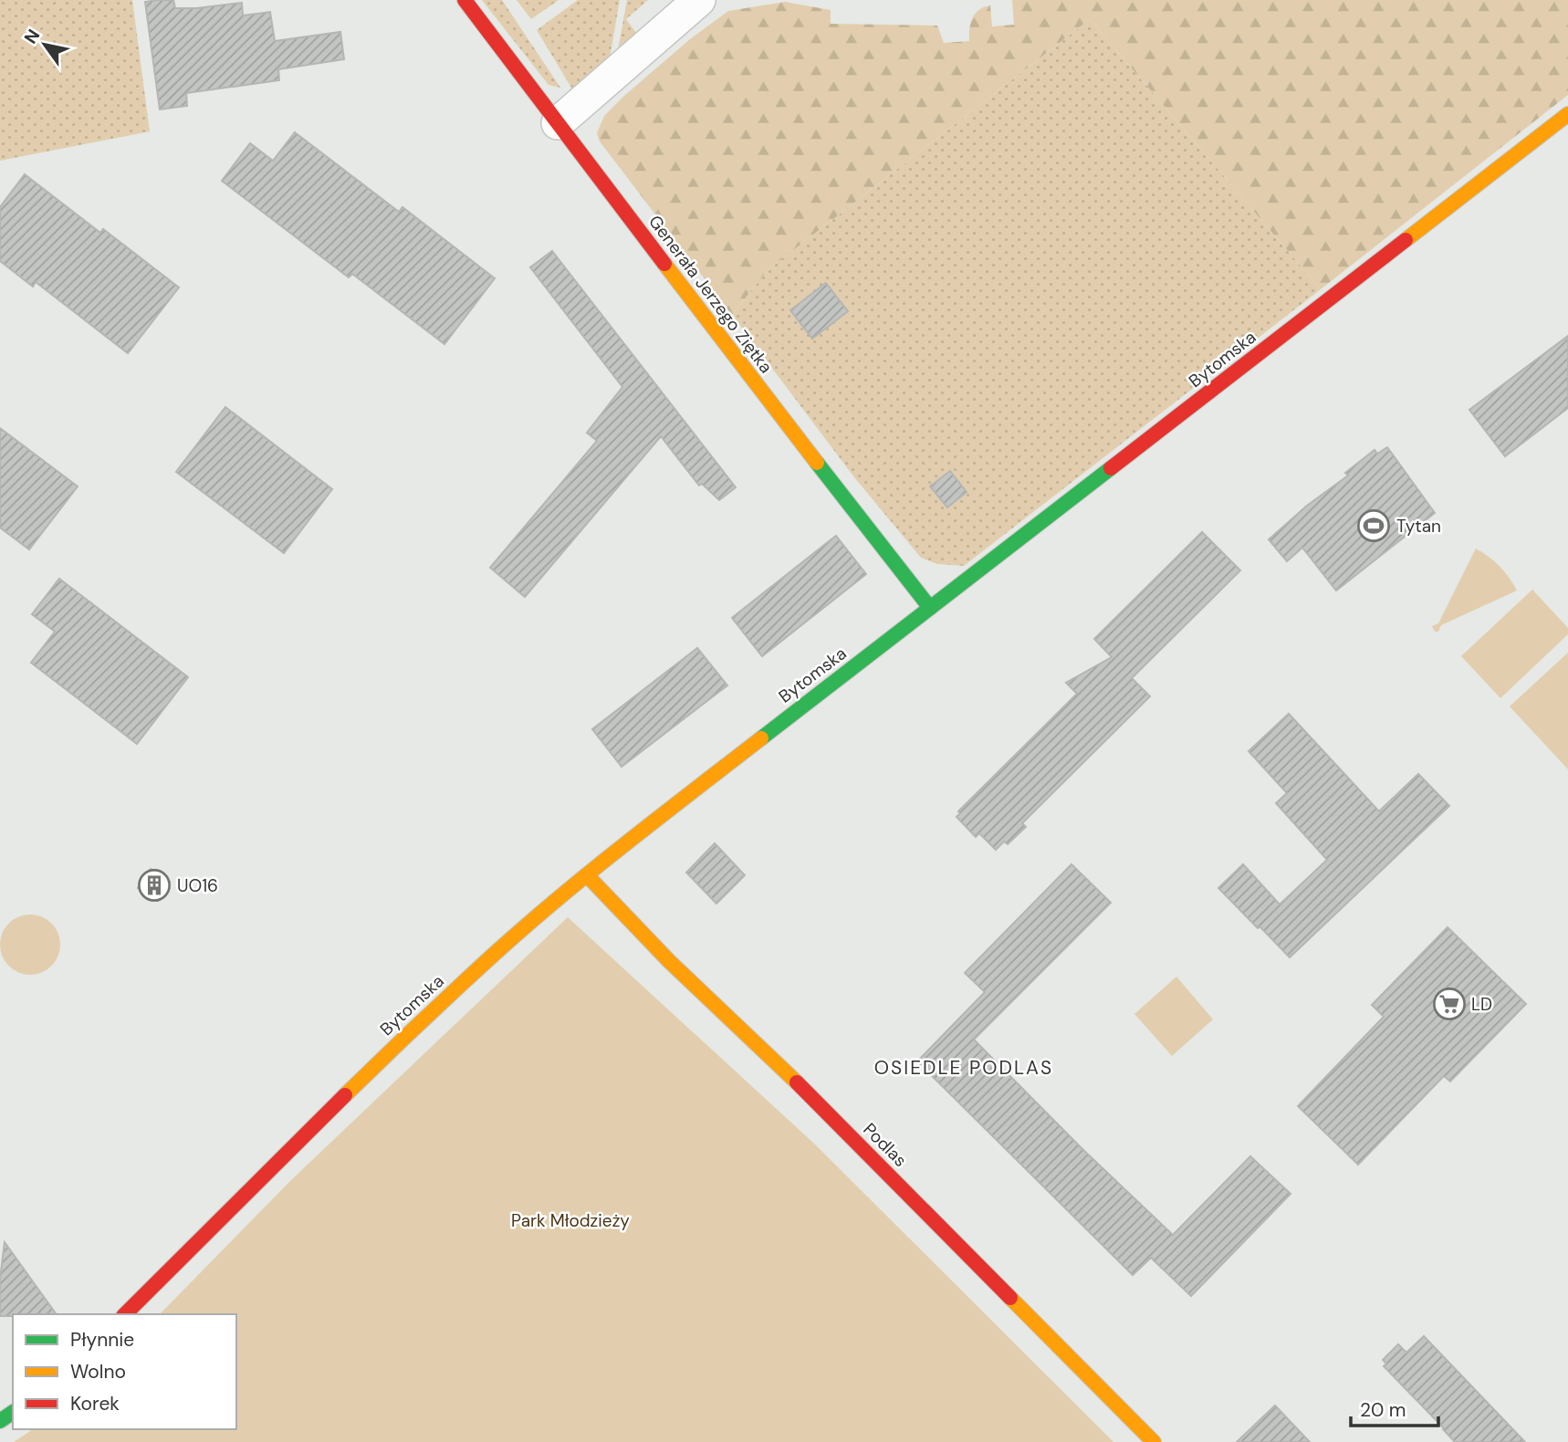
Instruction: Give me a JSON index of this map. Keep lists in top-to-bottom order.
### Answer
{
  "streets": {
    "street": ["Generała Jerzego Ziętka", "Bytomska", "Podlas"]
  },
  "crossings": [
    ["Generała Jerzego Ziętka", "Bytomska"],
    ["Bytomska", "Podlas"]
  ],
  "districts": ["OSIEDLE PODLAS"],
  "parks": ["Park Młodzieży"],
  "places": {
    "sports": ["Tytan"],
    "building": ["UO16"],
    "supermarket": ["LD"]
  },
  "legend": ["Płynnie", "Wolno", "Korek"],
  "scale_bar": "20 m",
  "north": "top left"
}
